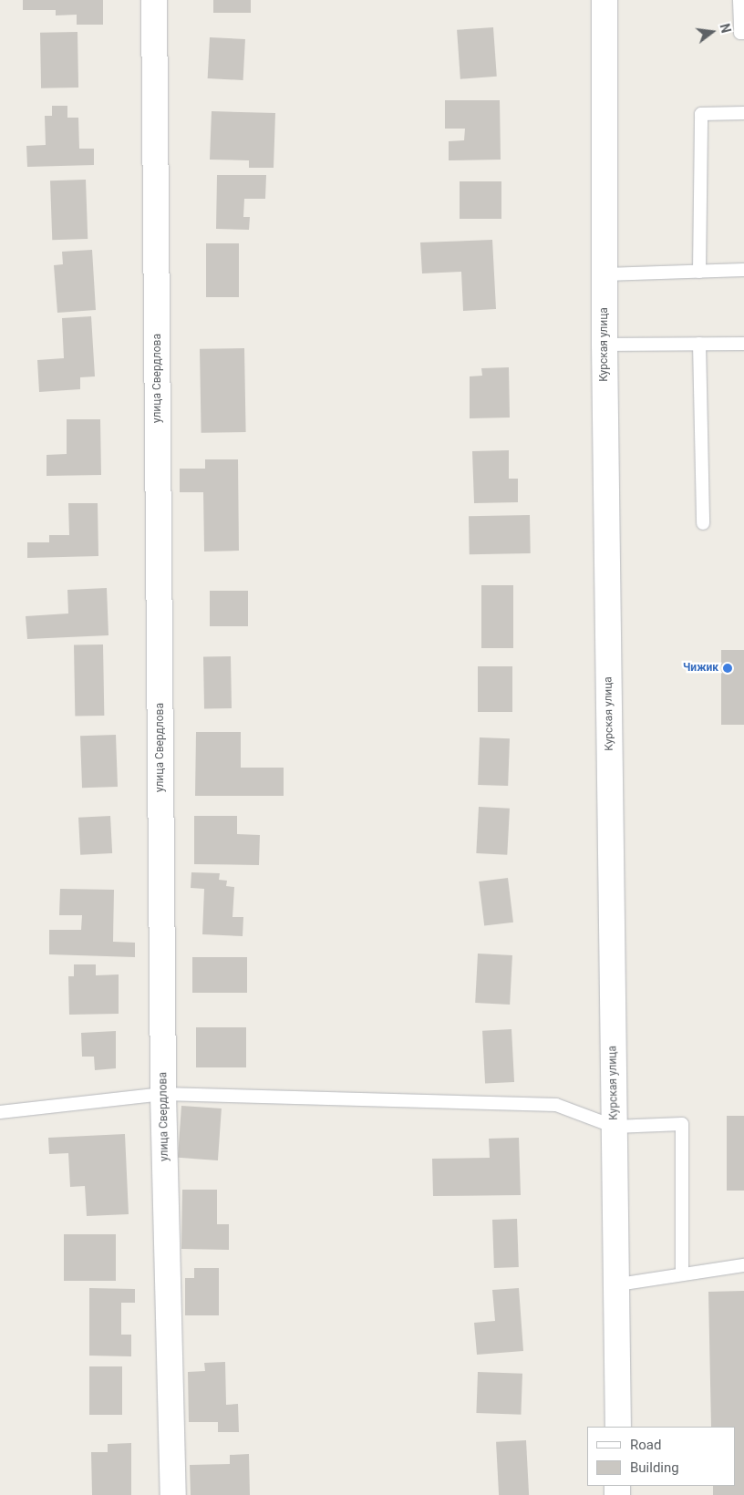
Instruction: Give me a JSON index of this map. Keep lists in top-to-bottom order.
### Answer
{
  "streets": {
    "street": ["Курская улица", "улица Свердлова"]
  },
  "places": ["Чижик"],
  "legend": ["Road", "Building"],
  "north": "right"
}
